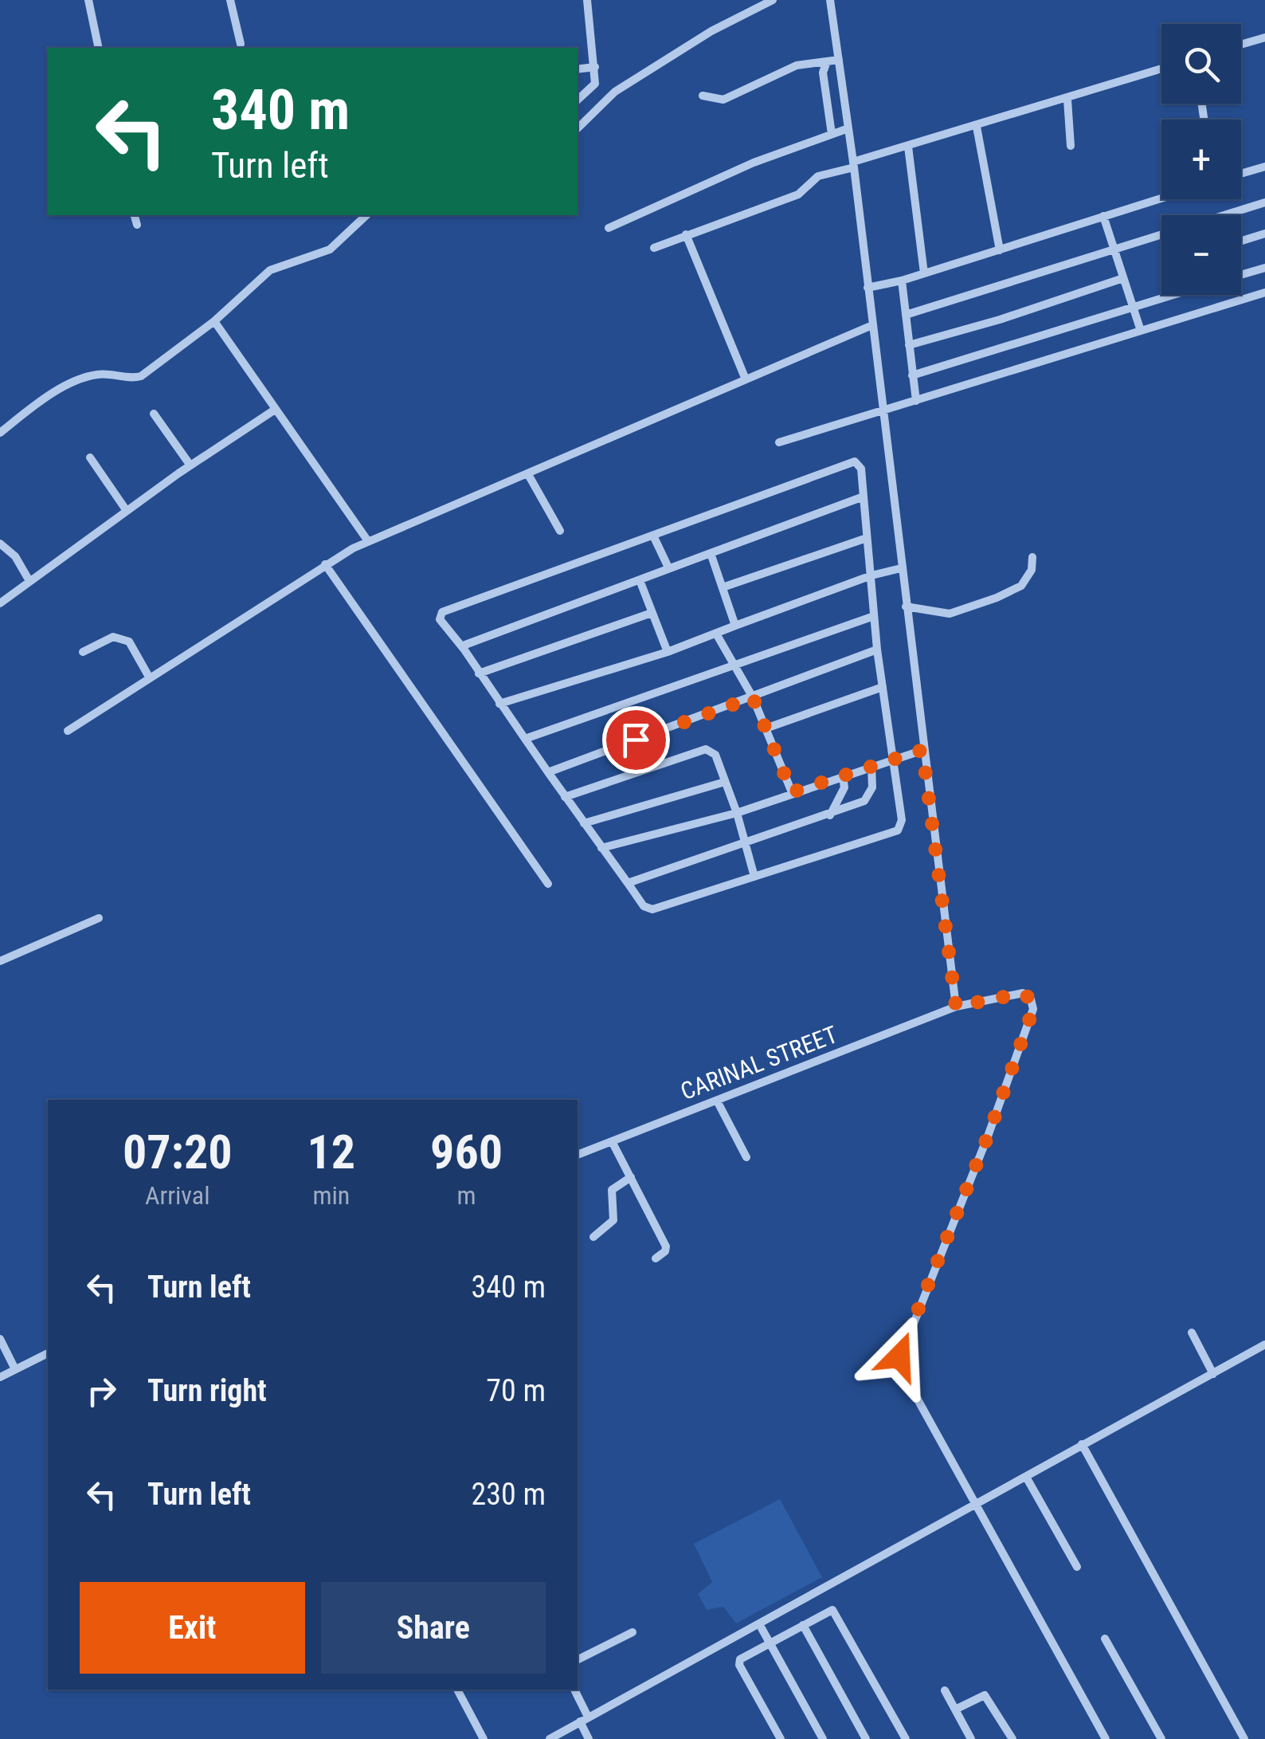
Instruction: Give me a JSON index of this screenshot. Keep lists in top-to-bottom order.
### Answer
{
  "streets": {
    "street": ["CARINAL STREET"]
  },
  "page": {
    "map_buttons": ["+", "−"],
    "turn": ["340 m", "Turn left"],
    "eta": [
      "07:20",
      "Arrival",
      "12",
      "min",
      "960",
      "m"
    ],
    "list": [
      {
        "name": "Turn left",
        "value": "340 m"
      },
      {
        "name": "Turn right",
        "value": "70 m"
      },
      {
        "name": "Turn left",
        "value": "230 m"
      }
    ],
    "buttons": ["Exit", "Share"]
  }
}
